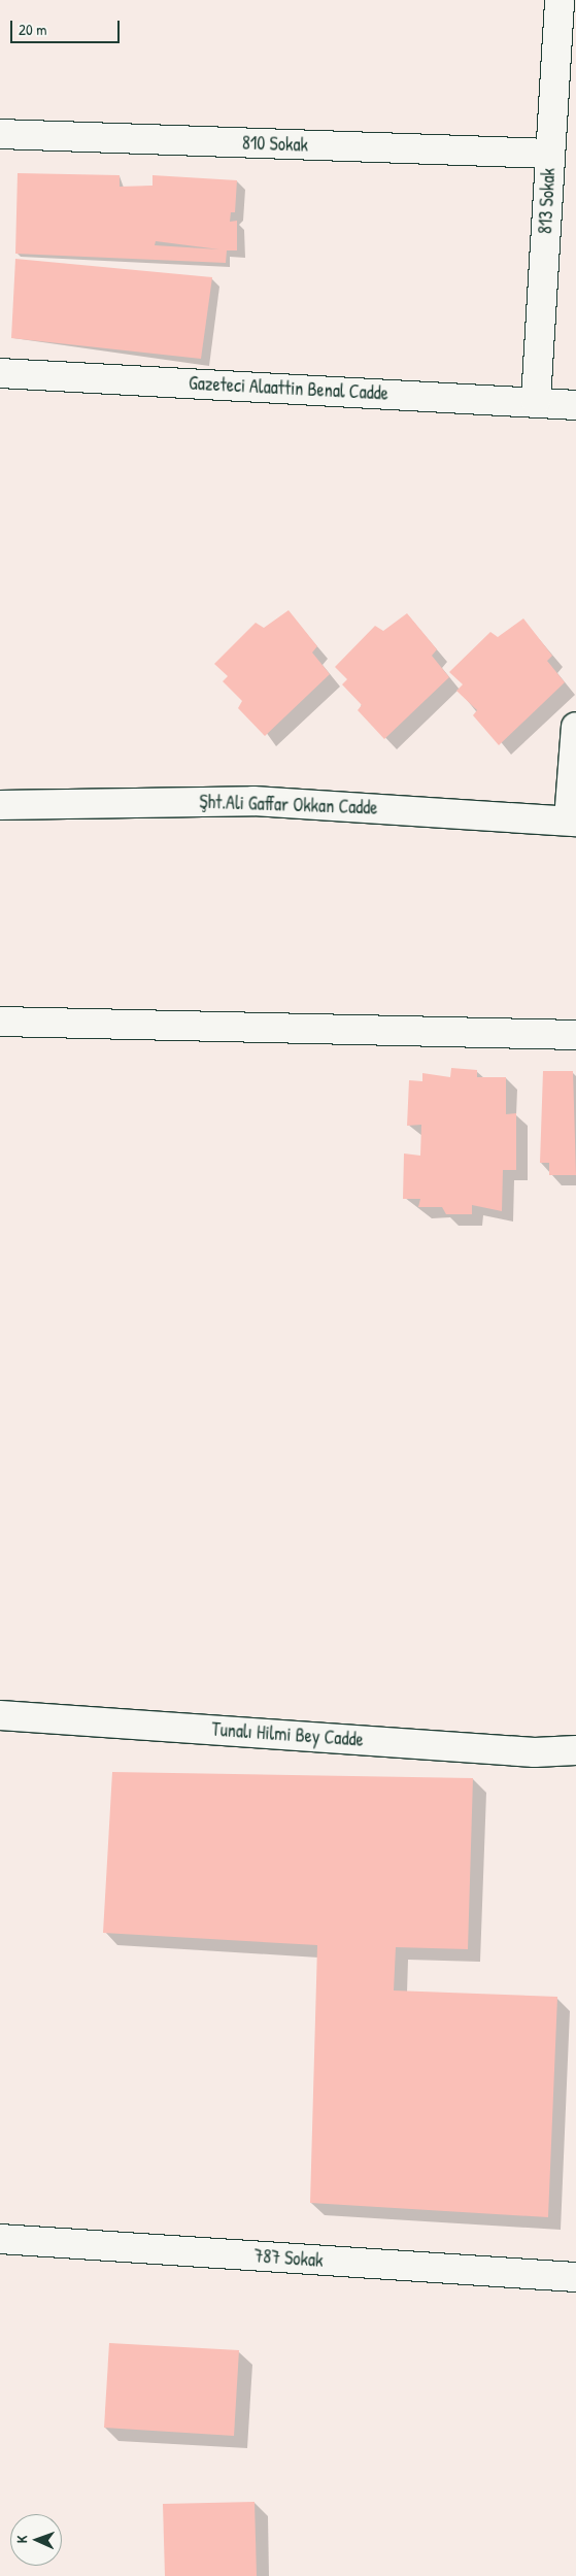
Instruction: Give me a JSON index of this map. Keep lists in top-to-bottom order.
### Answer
{
  "streets": {
    "street": [
      "810 Sokak",
      "813 Sokak",
      "Gazeteci Alaattin Benal Cadde",
      "Şht.Ali Gaffar Okkan Cadde",
      "Tunalı Hilmi Bey Cadde",
      "787 Sokak"
    ]
  },
  "crossings": [
    ["810 Sokak", "813 Sokak"],
    ["813 Sokak", "Gazeteci Alaattin Benal Cadde"]
  ],
  "scale_bar": "20 m",
  "north": "left"
}
